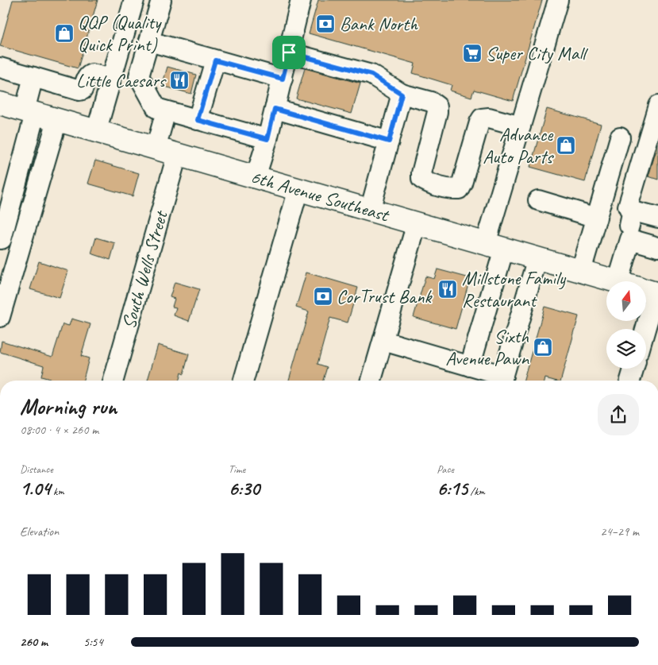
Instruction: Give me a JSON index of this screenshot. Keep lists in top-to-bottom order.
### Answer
{
  "streets": {
    "highway": ["6th Avenue Southeast"],
    "street": ["South Wells Street"]
  },
  "crossings": [
    ["6th Avenue Southeast", "South Wells Street"]
  ],
  "places": {
    "bank": ["Bank North", "CorTrust Bank"],
    "shop": ["QQP (Quality Quick Print)", "Advance Auto Parts", "Sixth Avenue Pawn"],
    "supermarket": ["Super City Mall"],
    "restaurant": ["Little Caesars", "Millstone Family Restaurant"]
  },
  "north": "top",
  "page": {
    "heading": ["Morning run", "08:00 · 4 × 260 m"],
    "stats": [
      ["Distance", "1.04 km"],
      ["Time", "6:30"],
      ["Pace", "6:15 /km"]
    ],
    "chart": ["Elevation", "24–29 m"],
    "list": [
      {
        "name": "260 m",
        "note": "5:54"
      }
    ]
  }
}
